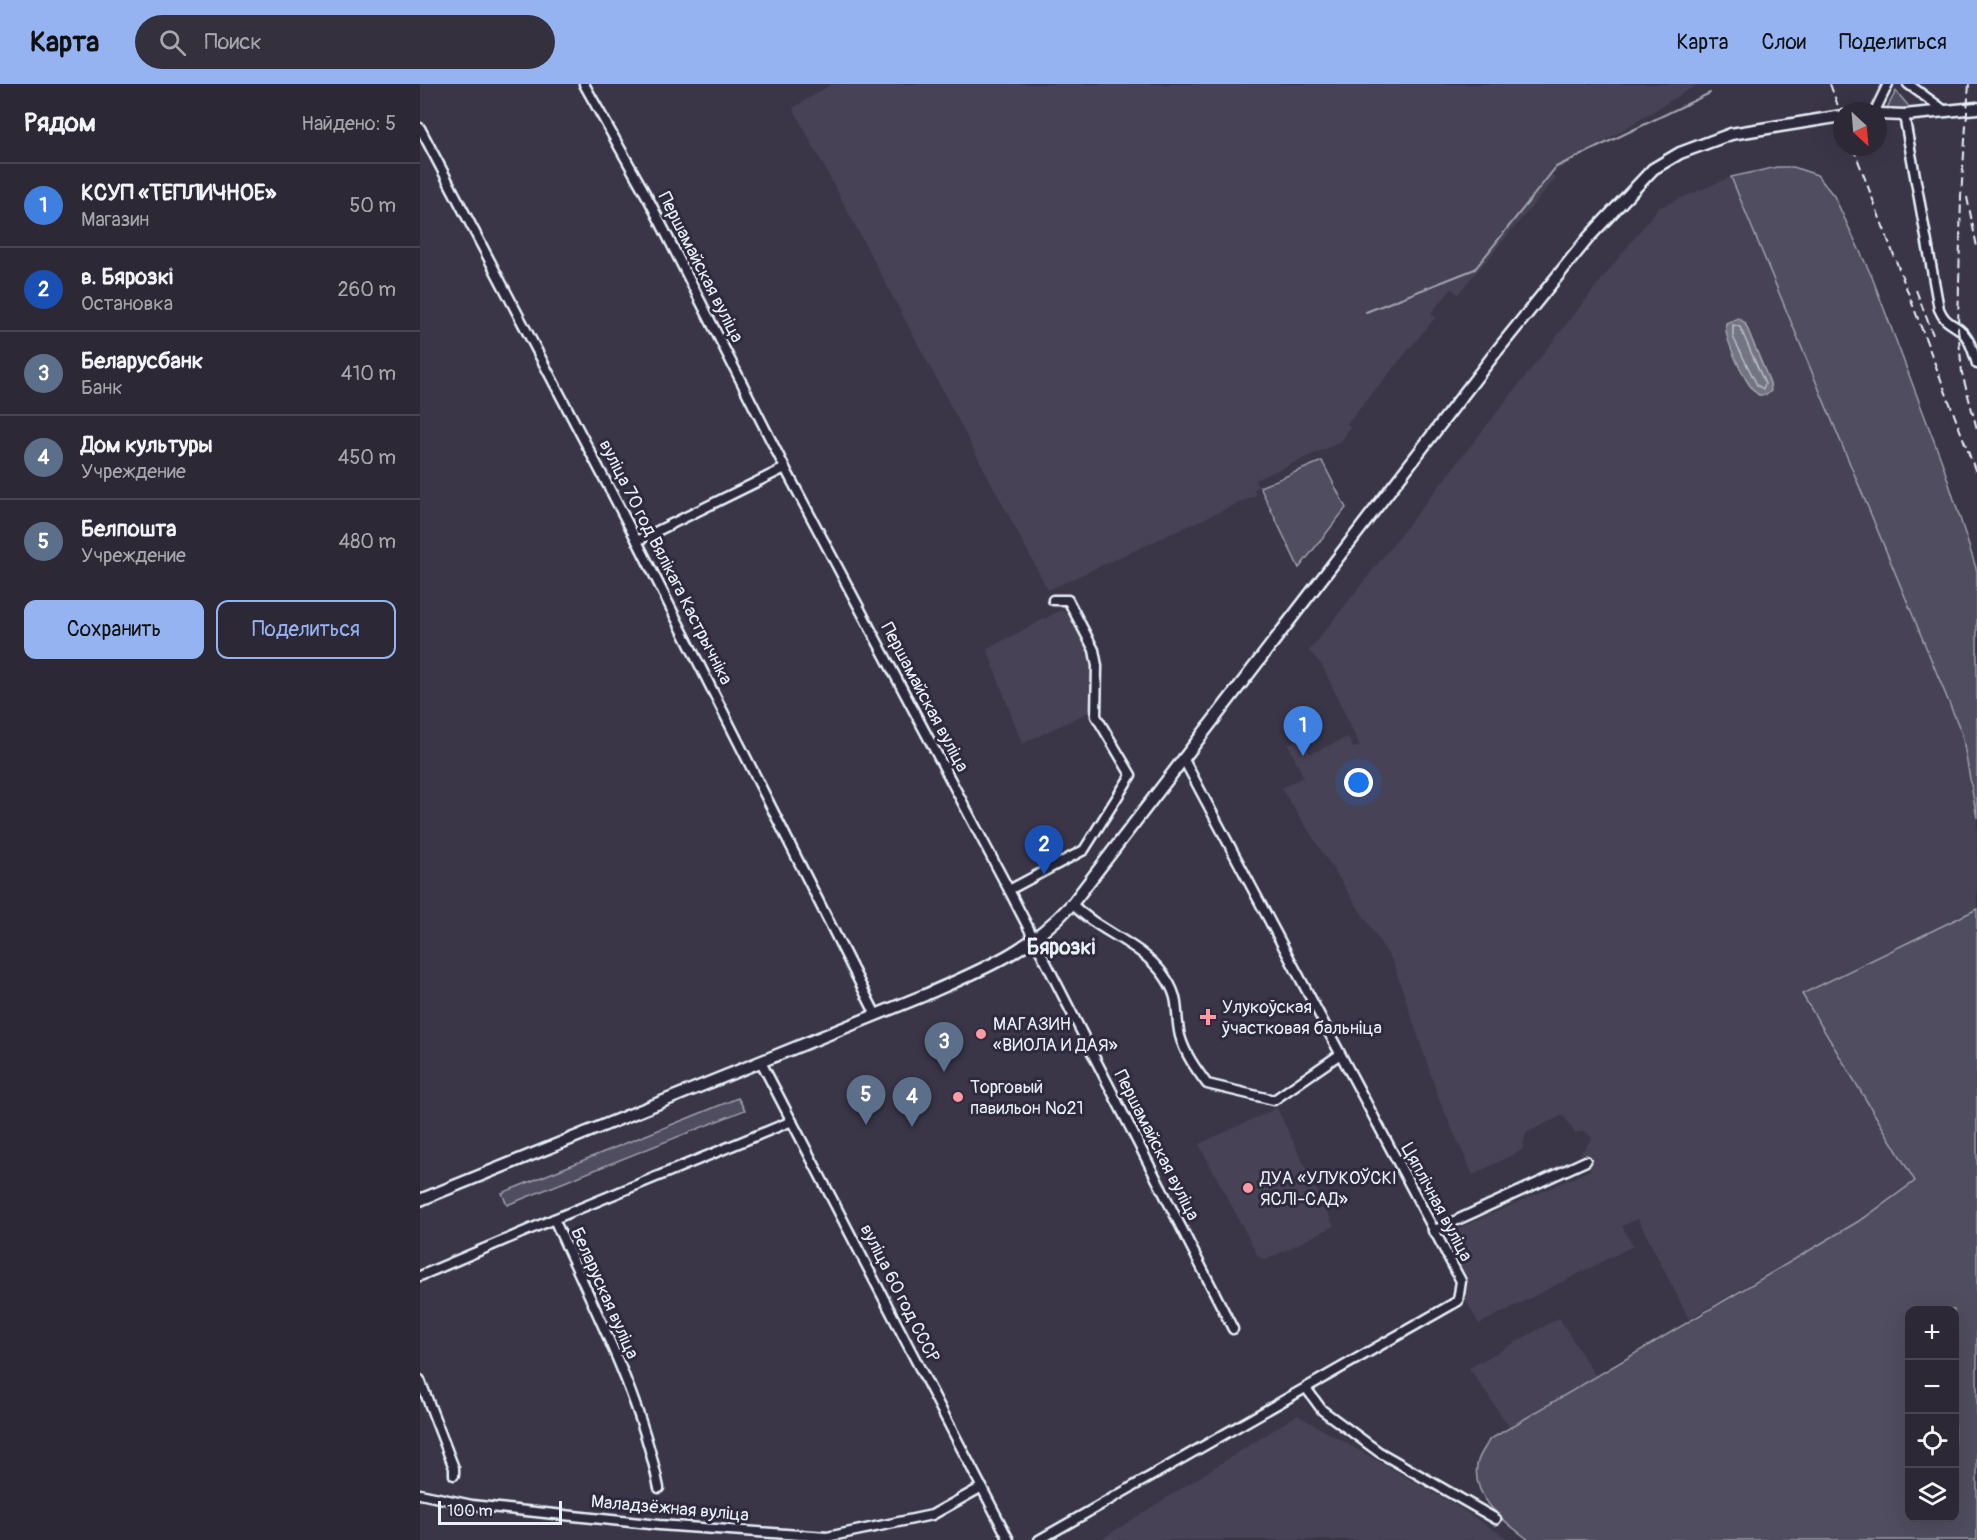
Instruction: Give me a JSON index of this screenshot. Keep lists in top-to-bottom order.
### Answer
{
  "streets": {
    "street": [
      "Першамайская вуліца",
      "вуліца 70 год Вялікага Кастрычніка",
      "Цяплічная вуліца",
      "Беларуская вуліца",
      "вуліца 60 год СССР",
      "Маладзёжная вуліца"
    ]
  },
  "crossings": [
    ["Беларуская вуліца", "вуліца 60 год СССР"],
    ["вуліца 60 год СССР", "Маладзёжная вуліца"]
  ],
  "districts": ["Бярозкі"],
  "places": {
    "health": ["Улукоўская ўчастковая бальніца"],
    "other": ["МАГАЗИН «ВИОЛА И ДАЯ»", "Торговый павильон №21", "ДУА «УЛУКОЎСКІ ЯСЛІ-САД»"]
  },
  "scale_bar": "100 m",
  "north": "bottom right",
  "page": {
    "header": "Карта",
    "search": "Поиск",
    "nav": ["Карта", "Слои", "Поделиться"],
    "heading": ["Рядом", "Найдено: 5"],
    "list": [
      {
        "mark": "1",
        "name": "КСУП «ТЕПЛИЧНОЕ»",
        "note": "Магазин",
        "value": "50 m"
      },
      {
        "mark": "2",
        "name": "в. Бярозкі",
        "note": "Остановка",
        "value": "260 m"
      },
      {
        "mark": "3",
        "name": "Беларусбанк",
        "note": "Банк",
        "value": "410 m"
      },
      {
        "mark": "4",
        "name": "Дом культуры",
        "note": "Учреждение",
        "value": "450 m"
      },
      {
        "mark": "5",
        "name": "Белпошта",
        "note": "Учреждение",
        "value": "480 m"
      }
    ],
    "buttons": ["Сохранить", "Поделиться"],
    "pins": [
      "1",
      "2",
      "3",
      "5",
      "4"
    ],
    "map_buttons": ["+", "−"],
    "scale": "100 m"
  }
}
